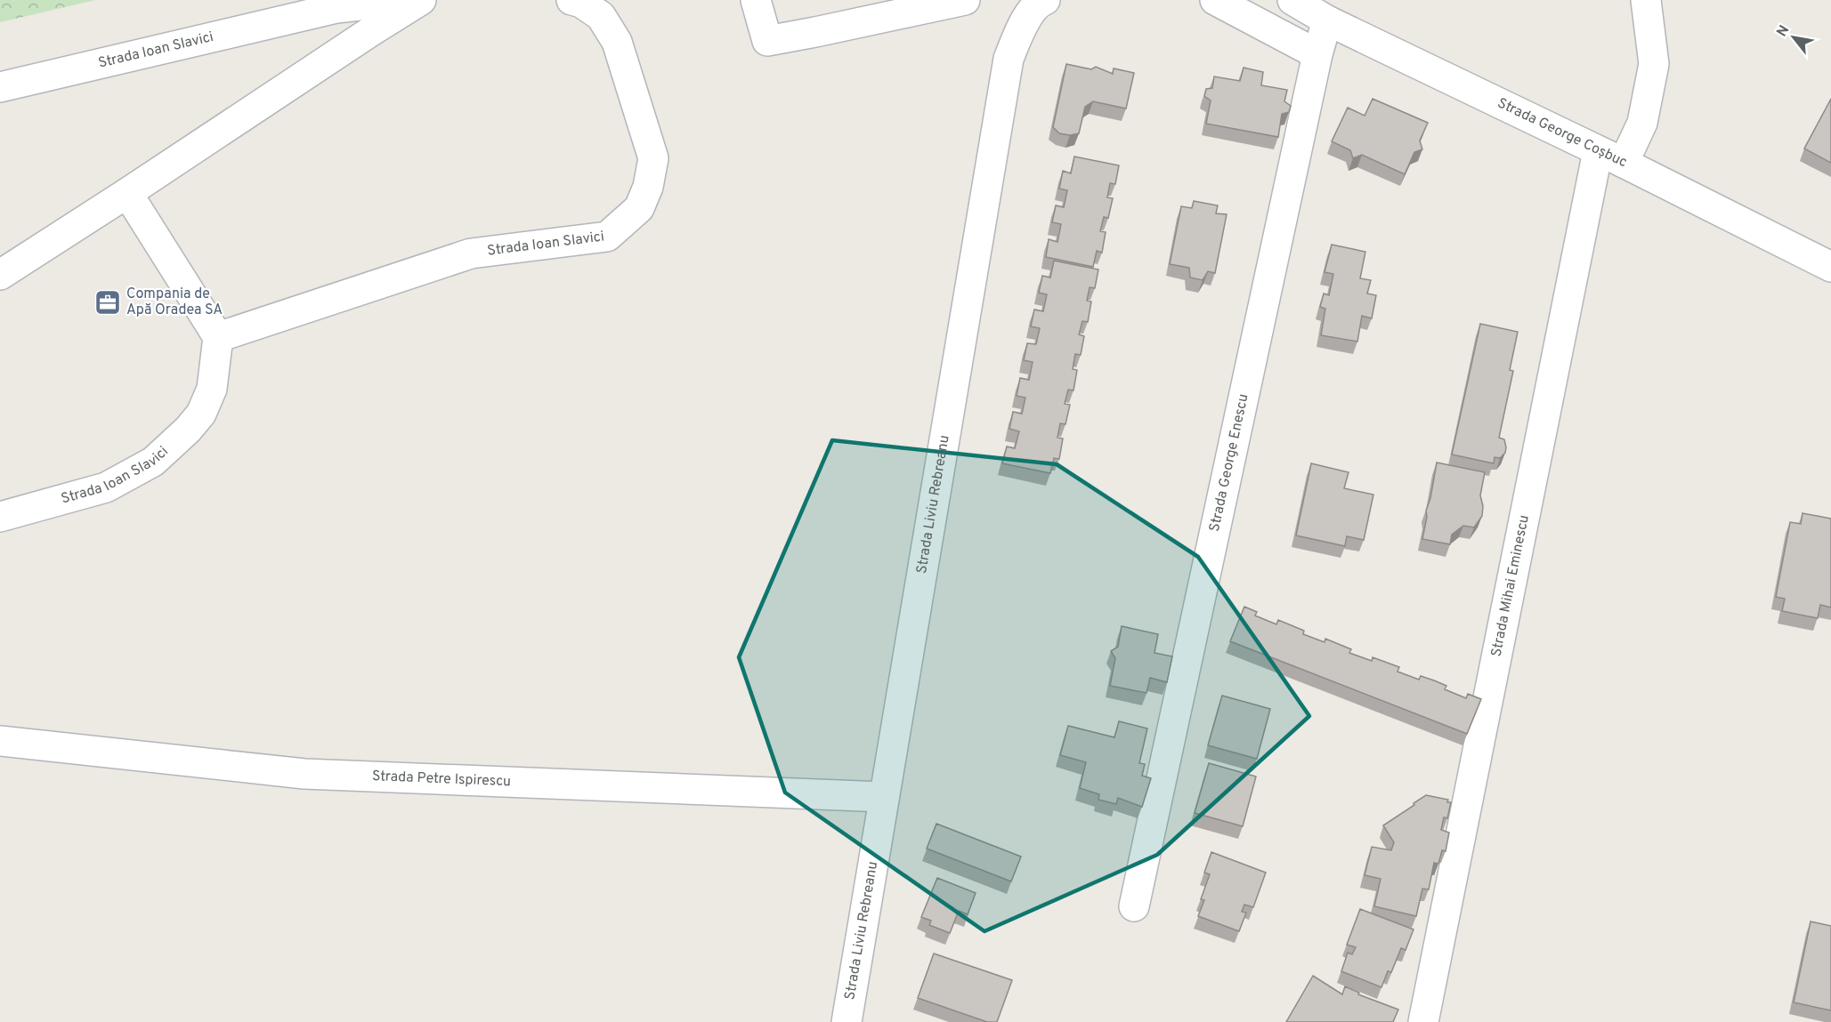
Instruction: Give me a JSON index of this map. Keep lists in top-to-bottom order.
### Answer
{
  "streets": {
    "street": [
      "Strada Ioan Slavici",
      "Strada George Coșbuc",
      "Strada George Enescu",
      "Strada Liviu Rebreanu",
      "Strada Mihai Eminescu",
      "Strada Petre Ispirescu"
    ]
  },
  "crossings": [
    ["Strada George Coșbuc", "Strada George Enescu"],
    ["Strada George Coșbuc", "Strada Mihai Eminescu"],
    ["Strada Liviu Rebreanu", "Strada Petre Ispirescu"]
  ],
  "places": {
    "office": ["Compania de Apă Oradea SA"]
  },
  "north": "top left"
}
